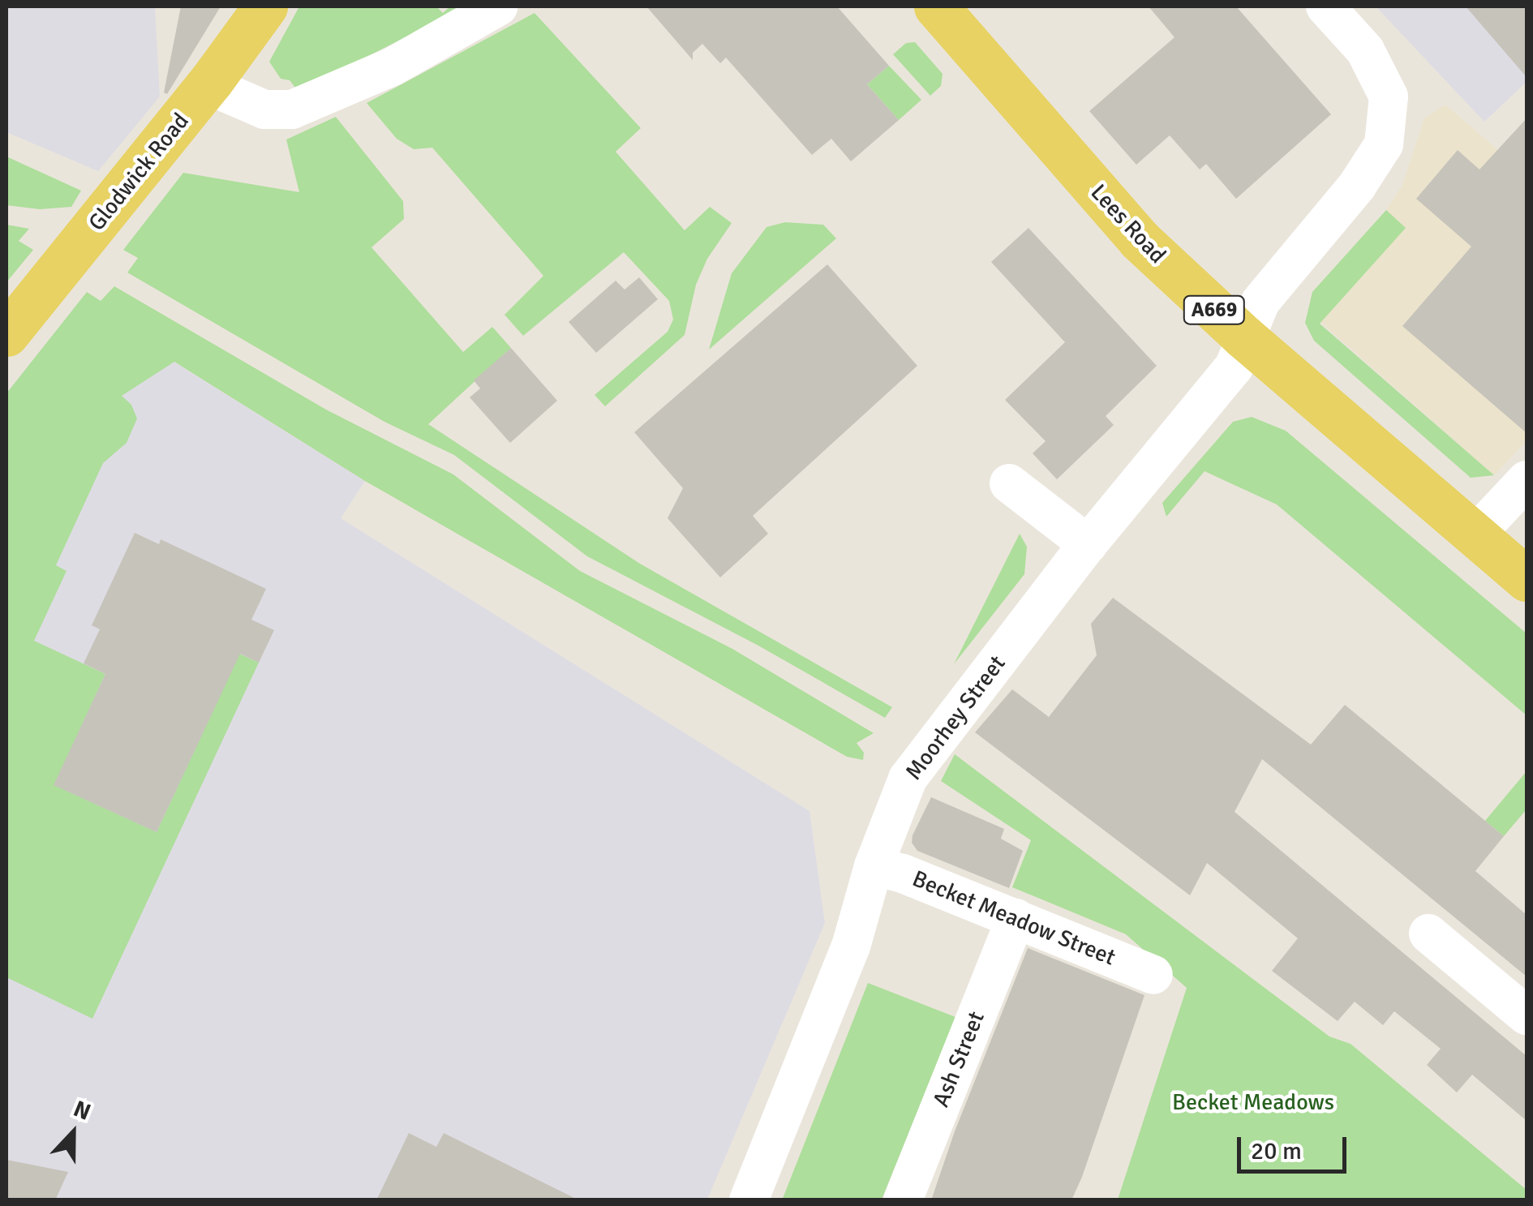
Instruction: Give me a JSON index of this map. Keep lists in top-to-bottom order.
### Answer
{
  "streets": {
    "main road": ["Glodwick Road", "Lees Road", "A669"],
    "street": ["Moorhey Street", "Becket Meadow Street", "Ash Street"]
  },
  "crossings": [
    ["Lees Road", "Moorhey Street"],
    ["Moorhey Street", "Becket Meadow Street"],
    ["Becket Meadow Street", "Ash Street"]
  ],
  "parks": ["Becket Meadows"],
  "scale_bar": "20 m",
  "north": "top"
}
